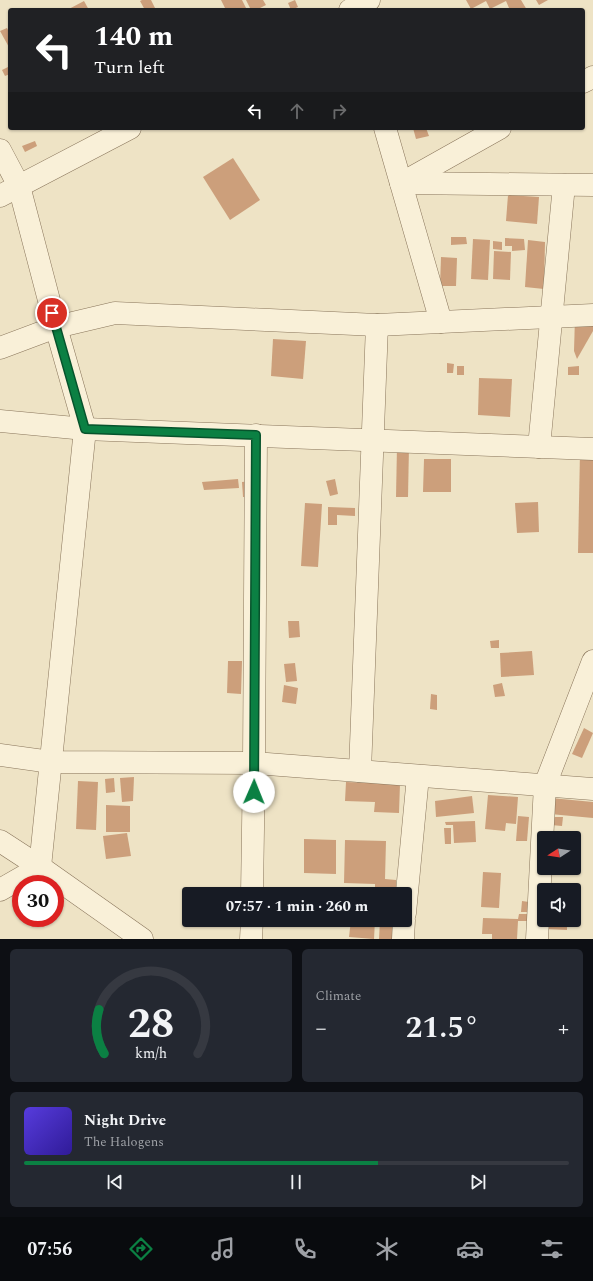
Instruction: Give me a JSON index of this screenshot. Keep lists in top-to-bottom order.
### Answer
{
  "north": "left",
  "page": {
    "turn": ["140 m", "Turn left"],
    "limit": "30",
    "trip": "07:57 · 1 min · 260 m",
    "tile": "Climate",
    "heat": ["−", "21.5°", "+"],
    "song": ["Night Drive", "The Halogens"],
    "tabs": "07:56",
    "gauge": ["28", "km/h"]
  }
}
